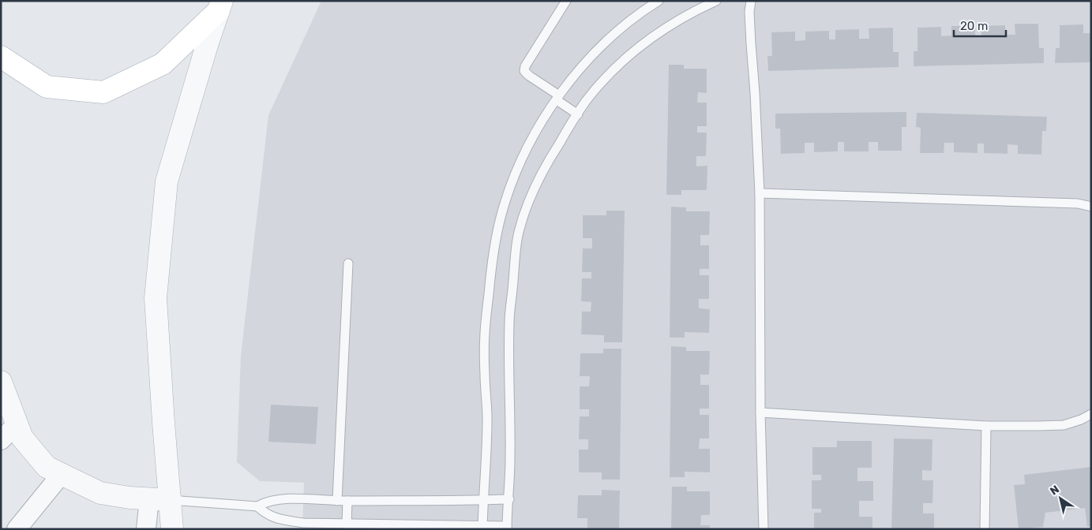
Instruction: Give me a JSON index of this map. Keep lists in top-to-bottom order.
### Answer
{
  "scale_bar": "20 m",
  "north": "top left"
}
